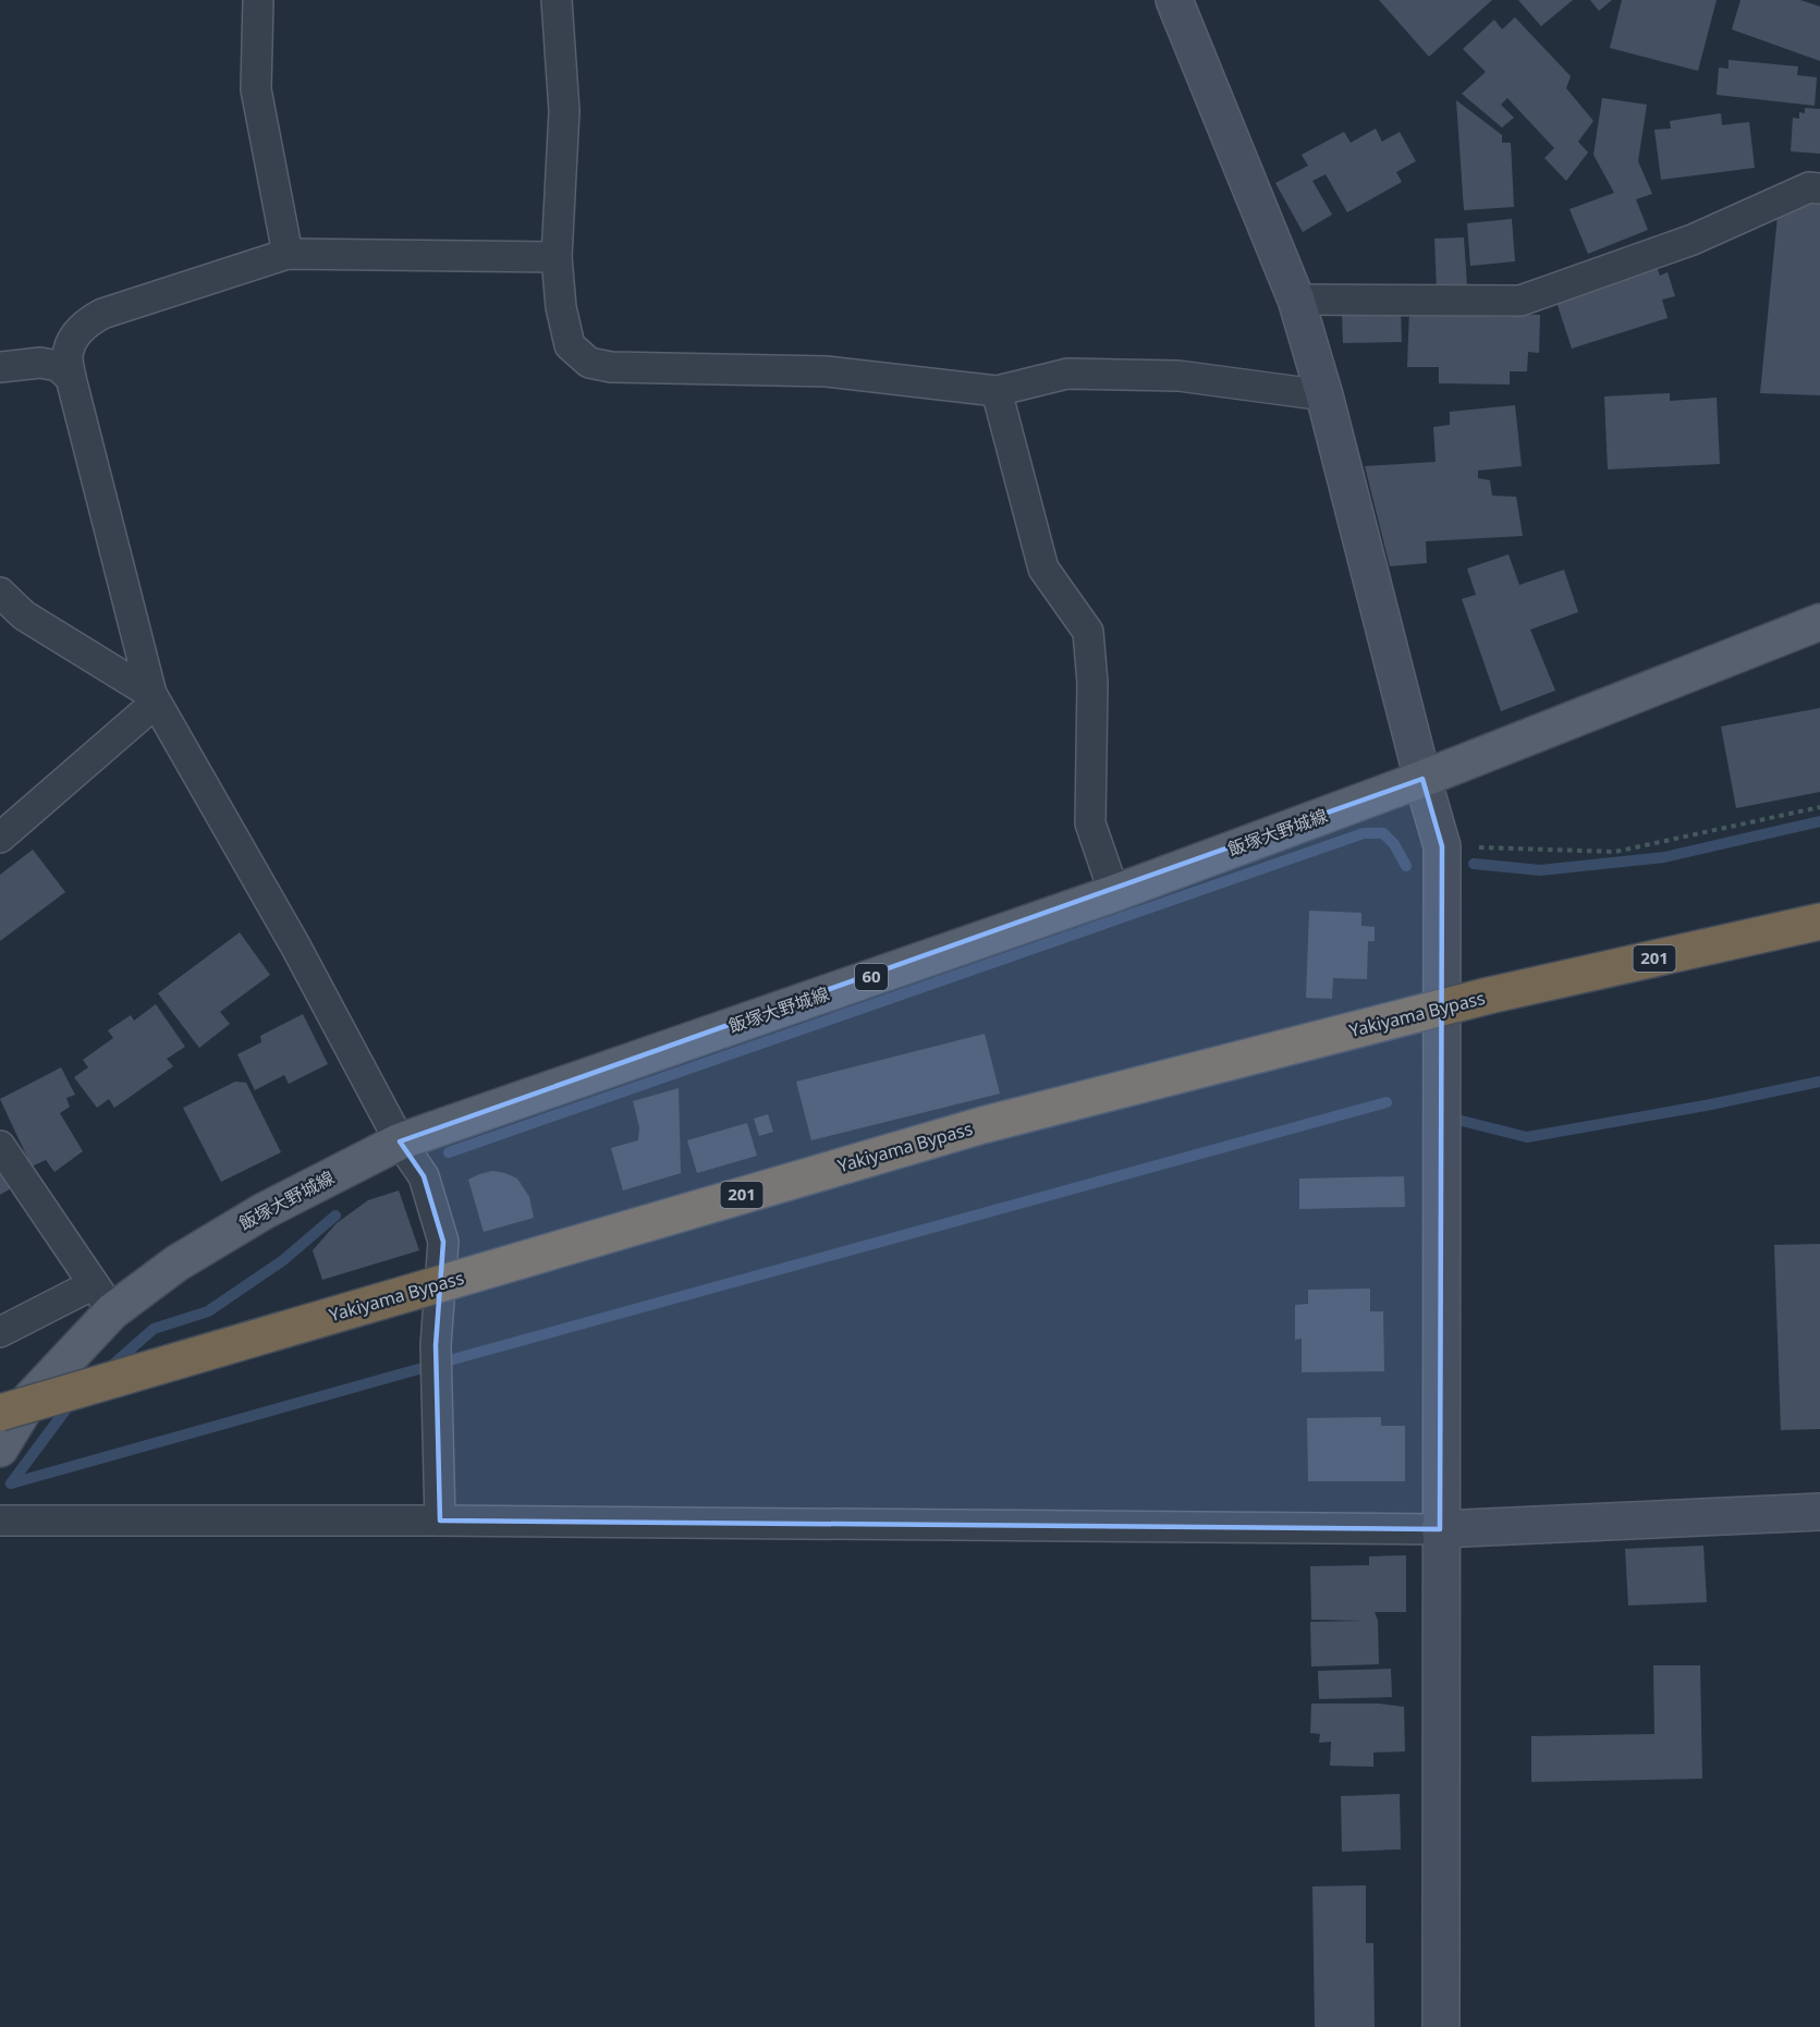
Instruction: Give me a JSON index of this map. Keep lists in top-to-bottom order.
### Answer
{
  "streets": {
    "highway": ["201", "Yakiyama Bypass"],
    "main road": ["飯塚大野城線", "60"]
  }
}
